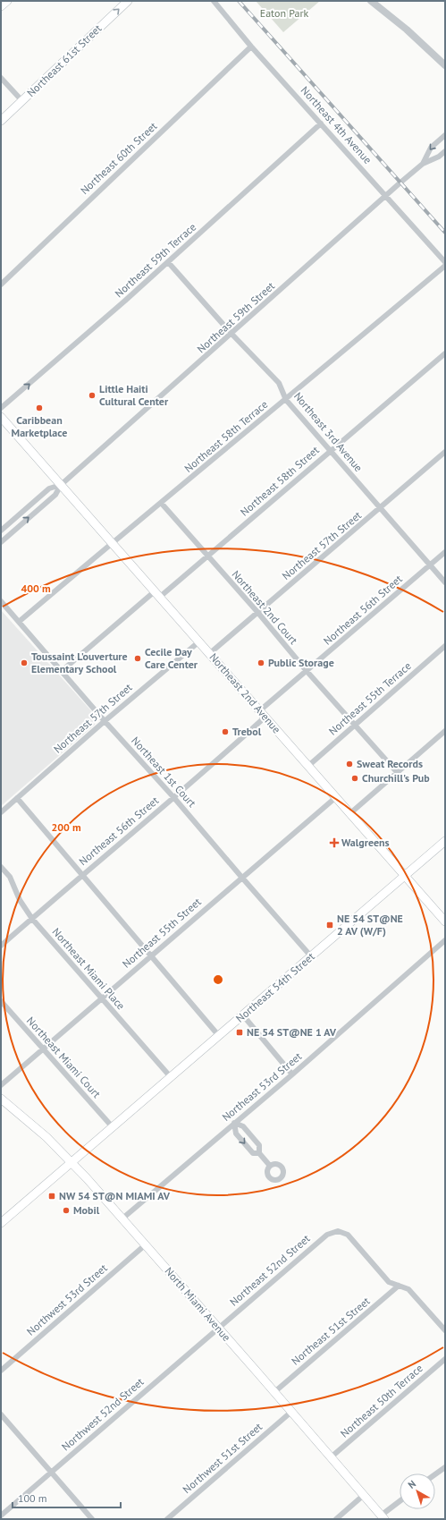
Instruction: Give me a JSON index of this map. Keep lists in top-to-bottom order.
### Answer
{
  "streets": {
    "main road": [
      "Northeast 61st Street",
      "Northeast 2nd Avenue",
      "Northeast 54th Street",
      "North Miami Avenue"
    ],
    "street": [
      "Northeast 4th Avenue",
      "Northeast 60th Street",
      "Northeast 59th Terrace",
      "Northeast 59th Street",
      "Northeast 3rd Avenue",
      "Northeast 58th Terrace",
      "Northeast 58th Street",
      "Northeast 57th Street",
      "Northeast 2nd Court",
      "Northeast 56th Street",
      "Northeast 55th Terrace",
      "Northeast 1st Court",
      "Northeast 55th Street",
      "Northeast Miami Place",
      "Northeast Miami Court",
      "Northeast 53rd Street",
      "Northeast 52nd Street",
      "Northwest 53rd Street",
      "Northeast 51st Street",
      "Northeast 50th Terrace",
      "Northwest 52nd Street",
      "Northwest 51st Street"
    ]
  },
  "crossings": [
    ["Northeast 4th Avenue", "Northeast 60th Street"],
    ["Northeast 4th Avenue", "Northeast 59th Terrace"],
    ["Northeast 4th Avenue", "Northeast 59th Street"],
    ["Northeast 59th Terrace", "Northeast 3rd Avenue"],
    ["Northeast 59th Street", "Northeast 3rd Avenue"],
    ["Northeast 59th Street", "Northeast 2nd Avenue"],
    ["Northeast 3rd Avenue", "Northeast 58th Terrace"],
    ["Northeast 3rd Avenue", "Northeast 58th Street"],
    ["Northeast 3rd Avenue", "Northeast 57th Street"],
    ["Northeast 3rd Avenue", "Northeast 56th Street"],
    ["Northeast 58th Terrace", "Northeast 2nd Court"],
    ["Northeast 58th Terrace", "Northeast 2nd Avenue"],
    ["Northeast 58th Terrace", "Northeast 1st Court"],
    ["Northeast 58th Street", "Northeast 2nd Court"],
    ["Northeast 58th Street", "Northeast 2nd Avenue"],
    ["Northeast 58th Street", "Northeast 1st Court"],
    ["Northeast 57th Street", "Northeast 2nd Court"],
    ["Northeast 57th Street", "Northeast 2nd Avenue"],
    ["Northeast 57th Street", "Northeast 1st Court"],
    ["Northeast 2nd Court", "Northeast 56th Street"],
    ["Northeast 2nd Court", "Northeast 55th Terrace"],
    ["Northeast 56th Street", "Northeast 2nd Avenue"],
    ["Northeast 56th Street", "Northeast 1st Court"],
    ["Northeast 56th Street", "Northeast Miami Place"],
    ["Northeast 2nd Avenue", "Northeast 55th Terrace"],
    ["Northeast 2nd Avenue", "Northeast 55th Street"],
    ["Northeast 2nd Avenue", "Northeast 54th Street"],
    ["Northeast 1st Court", "Northeast 55th Street"],
    ["Northeast 1st Court", "Northeast 54th Street"],
    ["Northeast 55th Street", "Northeast Miami Place"],
    ["Northeast 55th Street", "Northeast Miami Court"],
    ["Northeast Miami Place", "Northeast 54th Street"],
    ["Northeast 54th Street", "Northeast Miami Court"],
    ["Northeast 54th Street", "North Miami Avenue"],
    ["Northeast 53rd Street", "North Miami Avenue"],
    ["Northeast 52nd Street", "North Miami Avenue"],
    ["Northeast 52nd Street", "Northeast 51st Street"],
    ["Northeast 52nd Street", "Northwest 52nd Street"],
    ["Northwest 53rd Street", "North Miami Avenue"],
    ["North Miami Avenue", "Northeast 51st Street"],
    ["North Miami Avenue", "Northeast 50th Terrace"],
    ["North Miami Avenue", "Northwest 52nd Street"],
    ["North Miami Avenue", "Northwest 51st Street"]
  ],
  "one_way": ["Northeast 61st Street", "Northeast 59th Terrace"],
  "parks": ["Eaton Park"],
  "places": {
    "other": [
      "Little Haiti Cultural Center",
      "Caribbean Marketplace",
      "Cecile Day Care Center",
      "Toussaint L'ouverture Elementary School",
      "Public Storage",
      "Trebol",
      "Sweat Records",
      "Churchill's Pub",
      "Mobil"
    ],
    "health": ["Walgreens"],
    "transit": ["NE 54 ST@NE 2 AV (W/F)", "NE 54 ST@NE 1 AV", "NW 54 ST@N MIAMI AV"]
  },
  "scale_bar": "100 m",
  "north": "top left",
  "rings": ["400 m", "200 m"]
}
